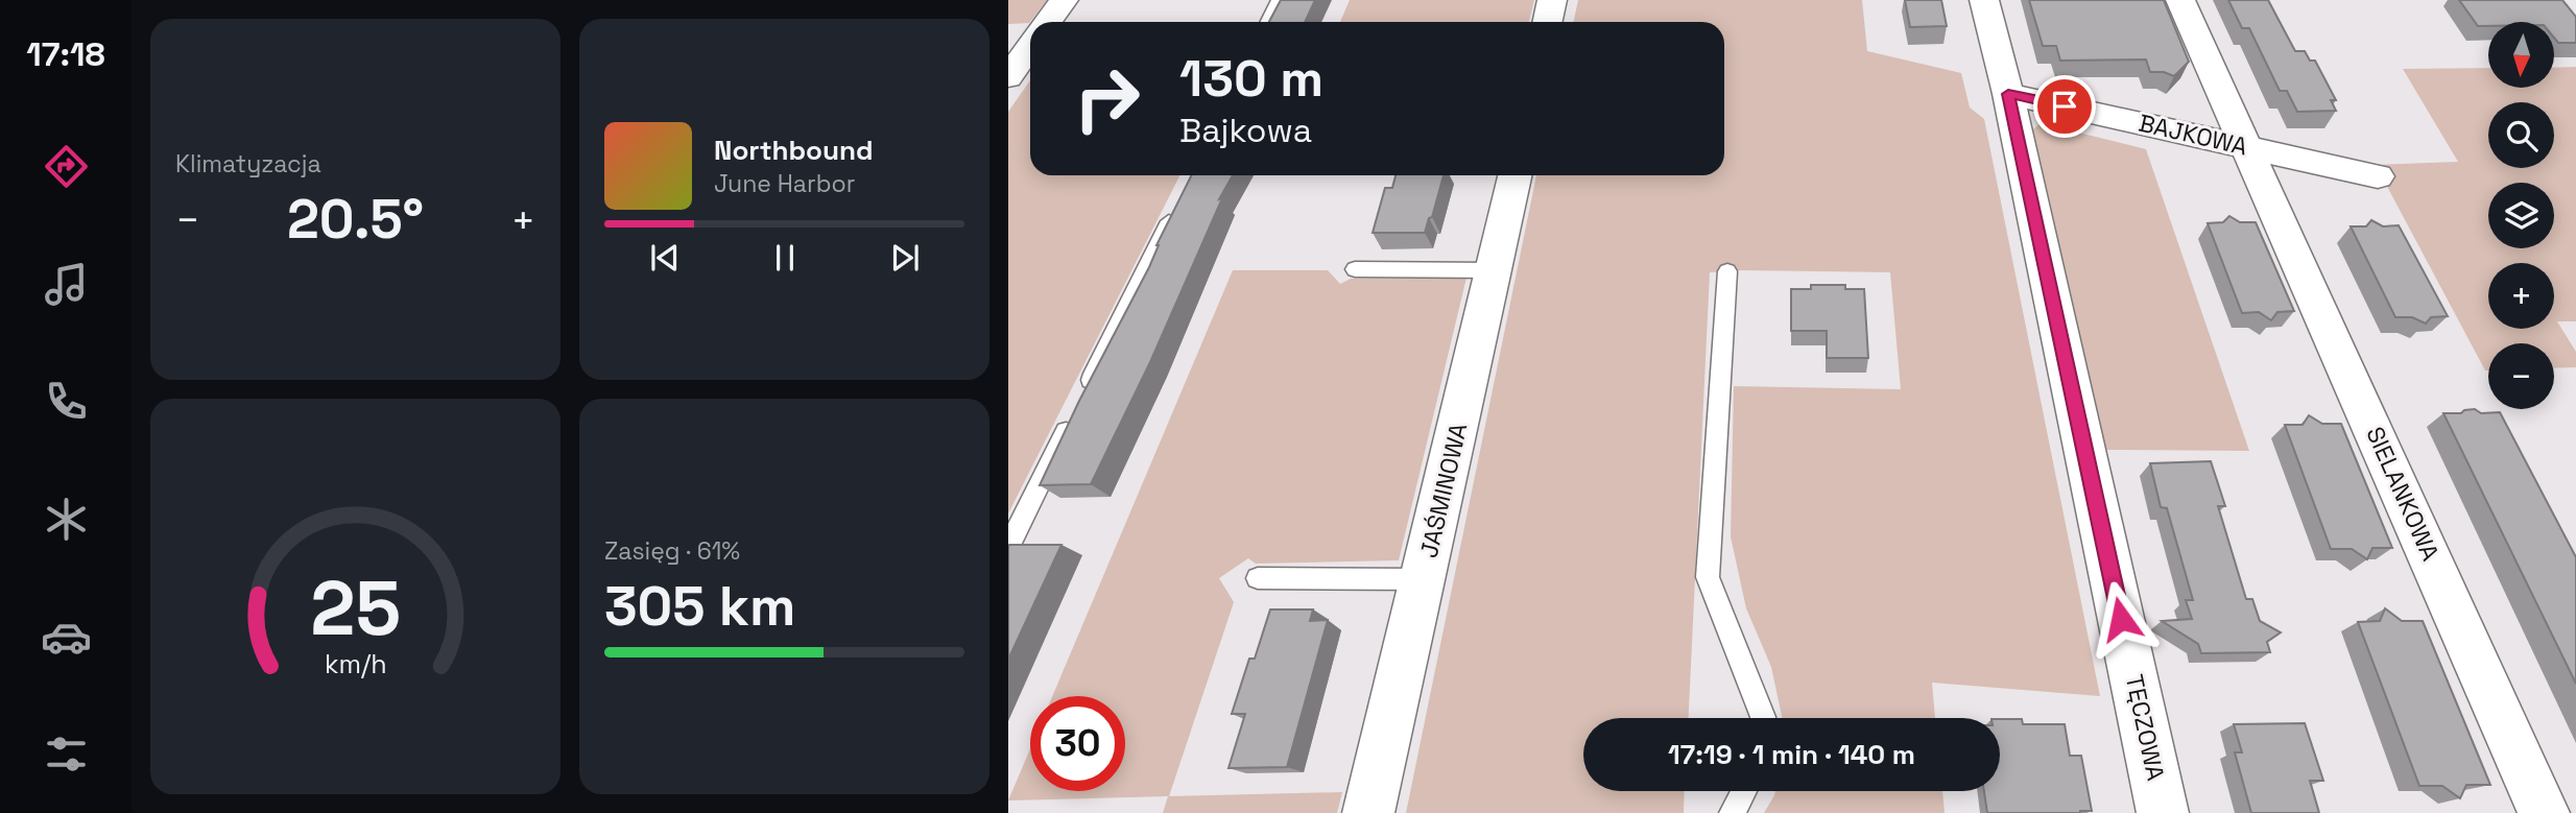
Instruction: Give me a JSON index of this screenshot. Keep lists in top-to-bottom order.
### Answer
{
  "streets": {
    "street": [
      "BAJKOWA",
      "JAŚMINOWA",
      "SIELANKOWA",
      "TĘCZOWA"
    ]
  },
  "crossings": [
    ["BAJKOWA", "SIELANKOWA"],
    ["BAJKOWA", "TĘCZOWA"]
  ],
  "north": "bottom",
  "page": {
    "tabs": "17:18",
    "tile": [
      "Klimatyzacja",
      ["Zasięg · 61%", "305 km"]
    ],
    "map_buttons": ["+", "−"],
    "turn": ["130 m", "Bajkowa"],
    "song": ["Northbound", "June Harbor"],
    "heat": ["−", "20.5°", "+"],
    "limit": "30",
    "trip": "17:19 · 1 min · 140 m",
    "gauge": ["25", "km/h"]
  }
}
